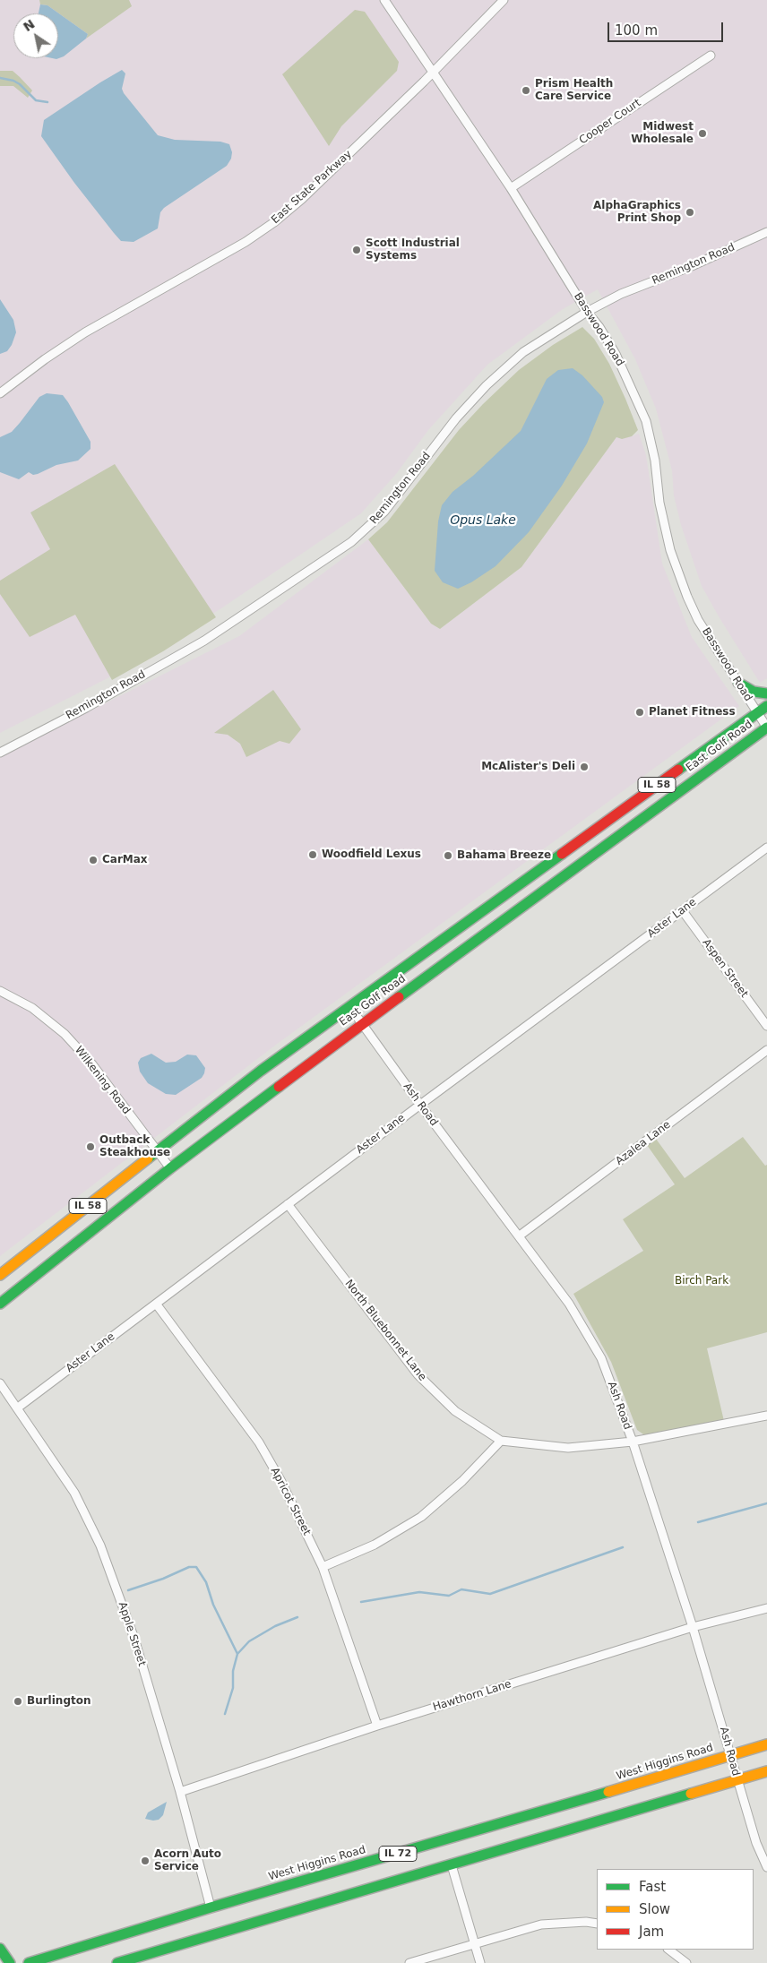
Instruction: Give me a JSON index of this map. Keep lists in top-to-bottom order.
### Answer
{
  "streets": {
    "main road": [
      "East Golf Road",
      "IL 58",
      "West Higgins Road",
      "IL 72"
    ],
    "street": [
      "Cooper Court",
      "East State Parkway",
      "Remington Road",
      "Basswood Road",
      "Aster Lane",
      "Aspen Street",
      "Wilkening Road",
      "Ash Road",
      "Azalea Lane",
      "North Bluebonnet Lane",
      "Apricot Street",
      "Apple Street",
      "Hawthorn Lane"
    ]
  },
  "crossings": [
    ["Cooper Court", "Basswood Road"],
    ["East State Parkway", "Basswood Road"],
    ["Remington Road", "Basswood Road"],
    ["Basswood Road", "East Golf Road"],
    ["East Golf Road", "Wilkening Road"],
    ["East Golf Road", "Ash Road"],
    ["Aster Lane", "Aspen Street"],
    ["Aster Lane", "Ash Road"],
    ["Aster Lane", "North Bluebonnet Lane"],
    ["Aster Lane", "Apricot Street"],
    ["Aster Lane", "Apple Street"],
    ["Ash Road", "Azalea Lane"],
    ["Ash Road", "North Bluebonnet Lane"],
    ["Ash Road", "Hawthorn Lane"],
    ["Ash Road", "West Higgins Road"],
    ["Ash Road", "IL 72"],
    ["Apricot Street", "Hawthorn Lane"],
    ["Apple Street", "Hawthorn Lane"],
    ["Apple Street", "West Higgins Road"]
  ],
  "water": ["Opus Lake"],
  "parks": ["Birch Park"],
  "places": [
    "Prism Health Care Service",
    "Midwest Wholesale",
    "AlphaGraphics Print Shop",
    "Scott Industrial Systems",
    "Planet Fitness",
    "McAlister's Deli",
    "Woodfield Lexus",
    "Bahama Breeze",
    "CarMax",
    "Outback Steakhouse",
    "Burlington",
    "Acorn Auto Service"
  ],
  "legend": ["Fast", "Slow", "Jam"],
  "scale_bar": "100 m",
  "north": "top left"
}
